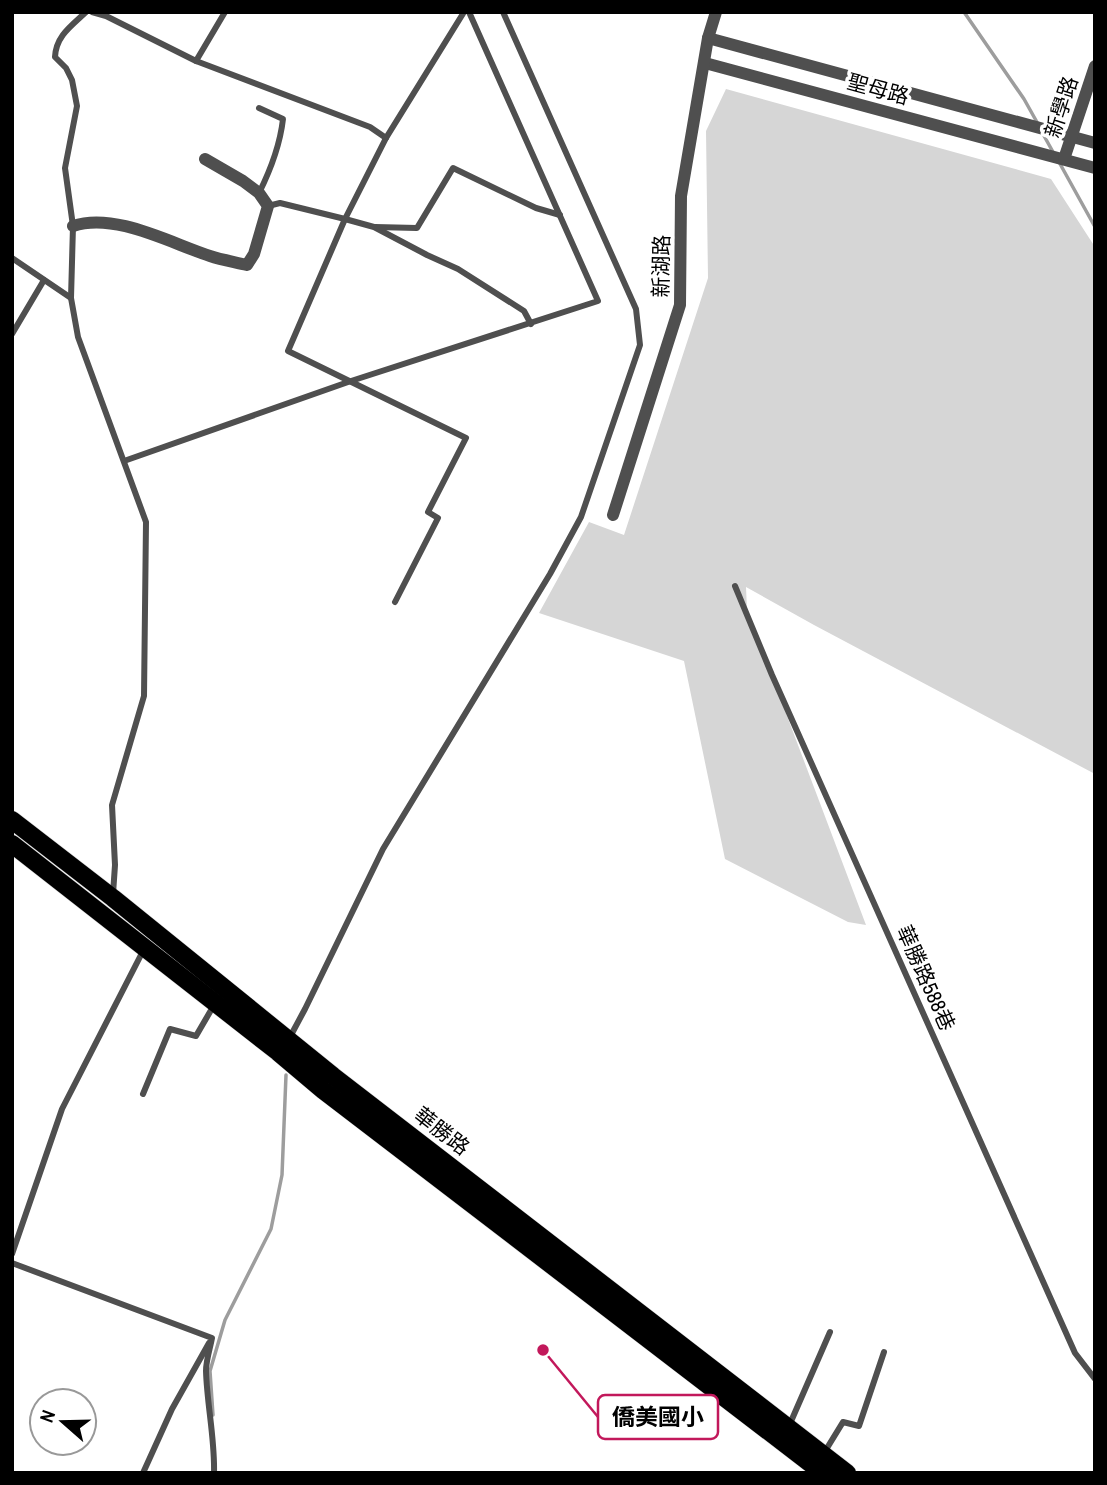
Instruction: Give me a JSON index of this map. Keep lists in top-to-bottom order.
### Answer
{
  "streets": {
    "main road": ["華勝路"],
    "street": ["聖母路", "新學路", "新湖路"],
    "lane": ["華勝路588巷"]
  },
  "crossings": [
    ["聖母路", "新學路"],
    ["聖母路", "新湖路"]
  ],
  "places": ["僑美國小"],
  "north": "left"
}
